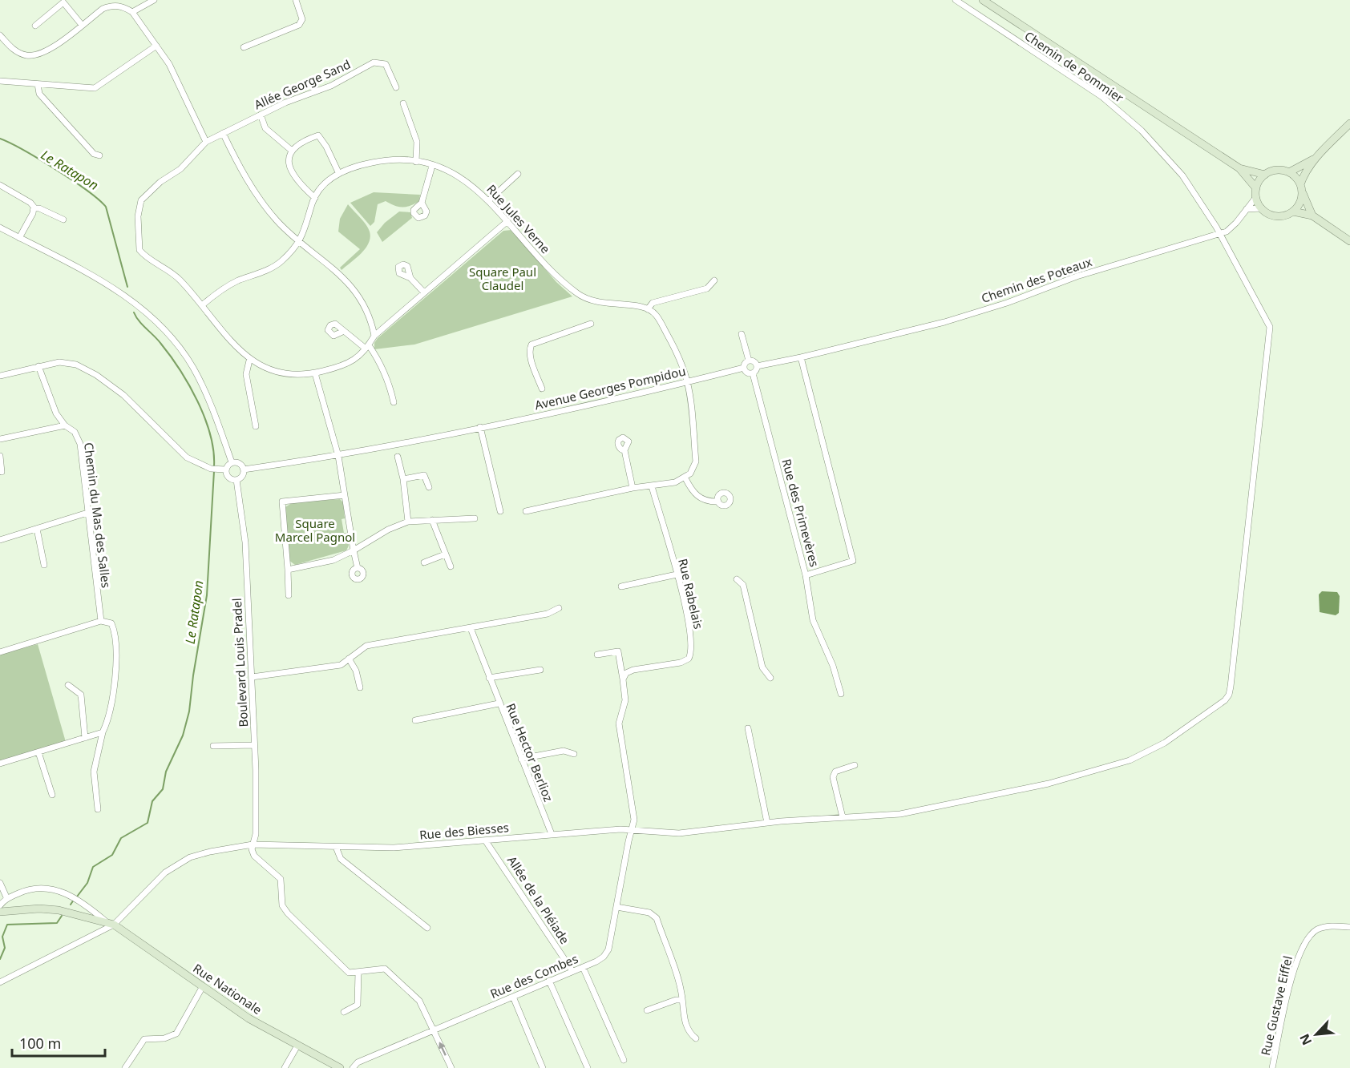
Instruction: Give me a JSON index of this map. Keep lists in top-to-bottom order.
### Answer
{
  "streets": {
    "main road": ["Rue Nationale"],
    "street": [
      "Chemin de Pommier",
      "Allée George Sand",
      "Rue Jules Verne",
      "Chemin des Poteaux",
      "Avenue Georges Pompidou",
      "Rue des Primevères",
      "Chemin du Mas des Salles",
      "Rue Rabelais",
      "Boulevard Louis Pradel",
      "Rue Hector Berlioz",
      "Rue des Biesses",
      "Allée de la Pléiade",
      "Rue des Combes",
      "Rue Gustave Eiffel"
    ]
  },
  "crossings": [
    ["Chemin de Pommier", "Chemin des Poteaux"],
    ["Chemin de Pommier", "Rue des Biesses"],
    ["Allée George Sand", "Rue Jules Verne"],
    ["Chemin des Poteaux", "Rue des Primevères"],
    ["Avenue Georges Pompidou", "Rue des Primevères"],
    ["Avenue Georges Pompidou", "Boulevard Louis Pradel"],
    ["Boulevard Louis Pradel", "Rue des Biesses"],
    ["Rue Hector Berlioz", "Rue des Biesses"],
    ["Rue des Biesses", "Allée de la Pléiade"],
    ["Rue des Biesses", "Rue des Combes"],
    ["Rue des Biesses", "Rue Nationale"],
    ["Allée de la Pléiade", "Rue des Combes"]
  ],
  "water": ["Le Ratapon"],
  "parks": ["Square Paul Claudel", "Square Marcel Pagnol"],
  "scale_bar": "100 m",
  "north": "bottom left"
}
